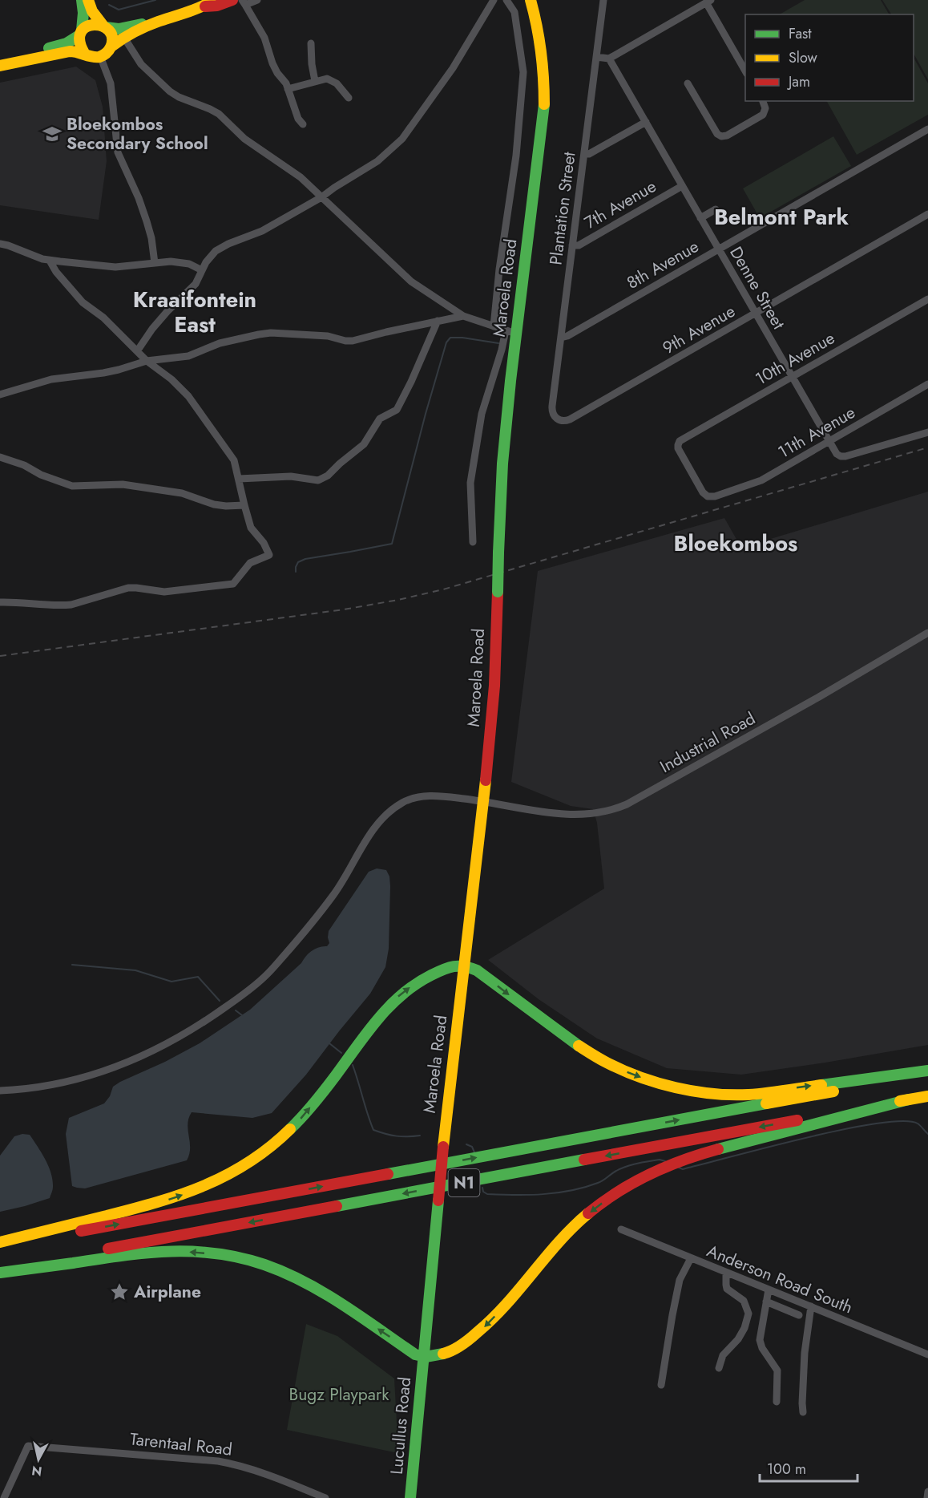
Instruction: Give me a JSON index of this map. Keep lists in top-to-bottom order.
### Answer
{
  "streets": {
    "main road": ["Maroela Road", "N1", "Lucullus Road"],
    "street": [
      "7th Avenue",
      "Plantation Street",
      "8th Avenue",
      "Denne Street",
      "9th Avenue",
      "10th Avenue",
      "11th Avenue",
      "Industrial Road",
      "Anderson Road South",
      "Tarentaal Road"
    ]
  },
  "crossings": [
    ["7th Avenue", "Plantation Street"],
    ["7th Avenue", "Denne Street"],
    ["Plantation Street", "8th Avenue"],
    ["Plantation Street", "9th Avenue"],
    ["8th Avenue", "Denne Street"],
    ["Maroela Road", "Industrial Road"],
    ["Maroela Road", "Lucullus Road"],
    ["Denne Street", "9th Avenue"],
    ["Denne Street", "10th Avenue"],
    ["Denne Street", "11th Avenue"],
    ["10th Avenue", "11th Avenue"]
  ],
  "districts": ["Belmont Park", "Kraaifontein East", "Bloekombos"],
  "parks": ["Bugz Playpark"],
  "places": {
    "school or university": ["Bloekombos Secondary School"],
    "place": ["Airplane"]
  },
  "legend": ["Fast", "Slow", "Jam"],
  "scale_bar": "100 m",
  "north": "bottom"
}
